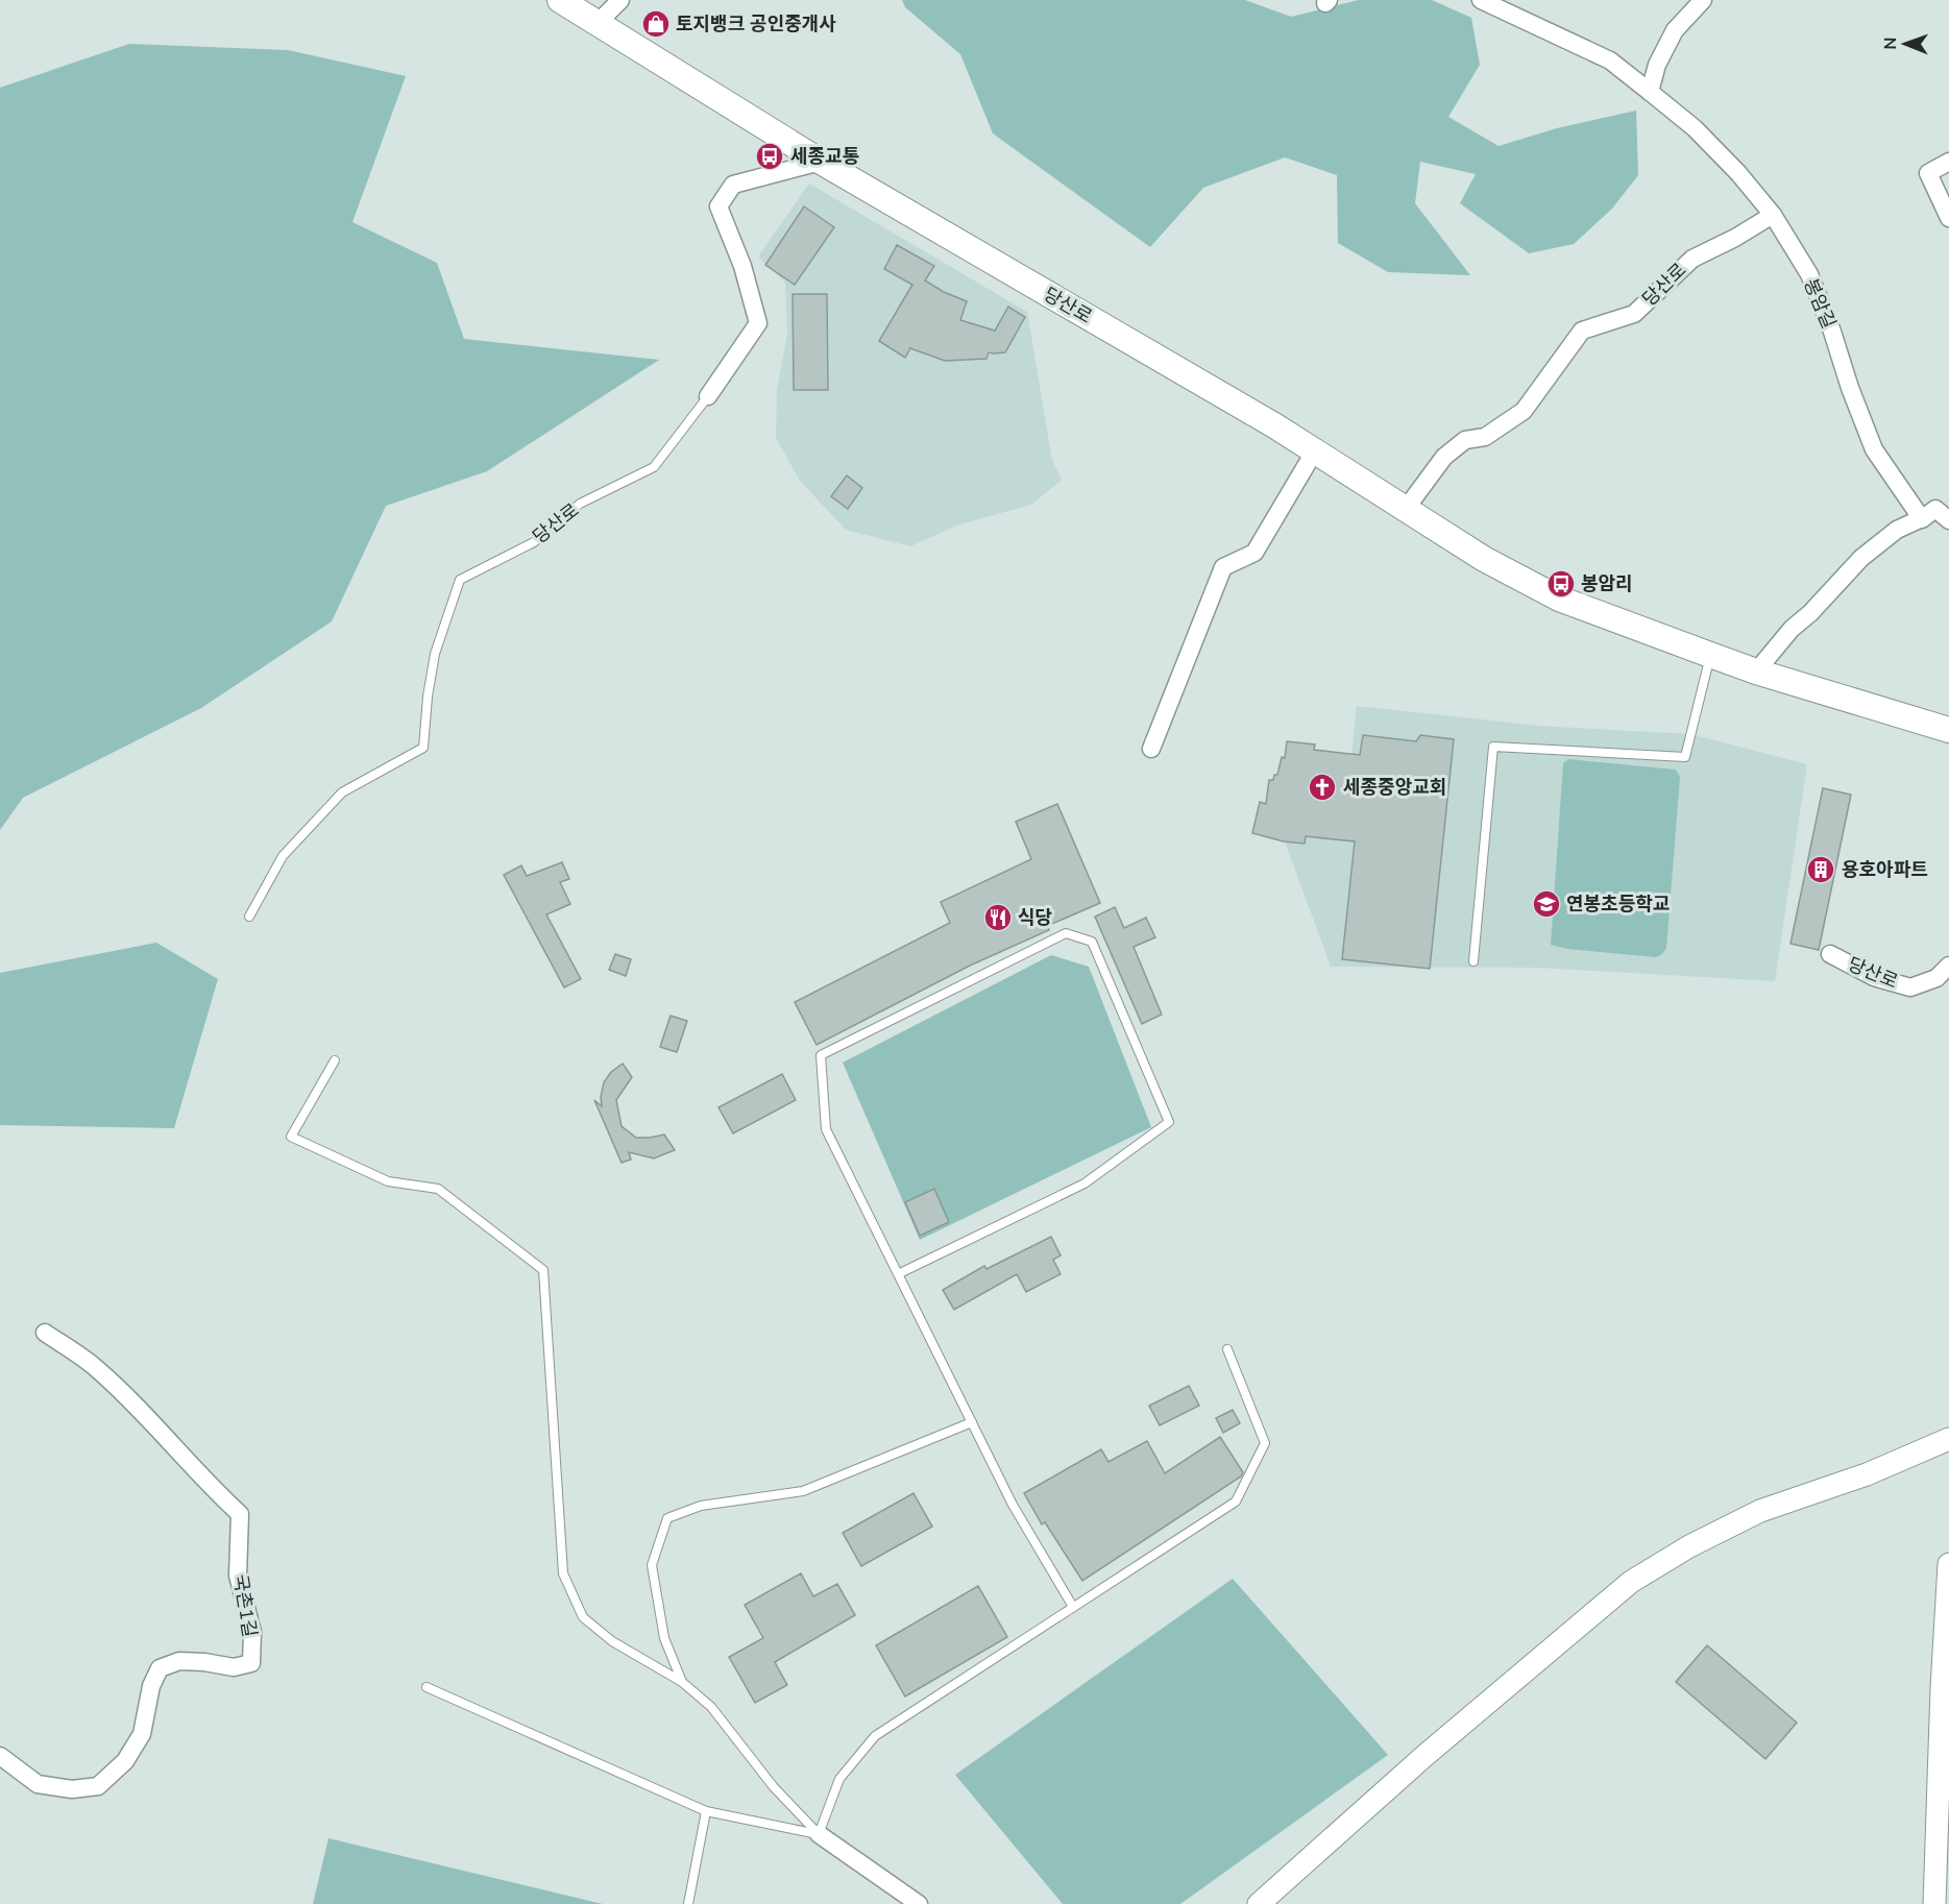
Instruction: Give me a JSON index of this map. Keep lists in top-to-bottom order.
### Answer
{
  "streets": {
    "main road": ["당산로"],
    "street": ["봉암길", "국촌1길"]
  },
  "crossings": [
    ["당산로", "봉암길"]
  ],
  "places": {
    "shop": ["토지뱅크 공인중개사"],
    "bus stop": ["세종교통", "봉암리"],
    "church": ["세종중앙교회"],
    "building": ["용호아파트"],
    "school or university": ["연봉초등학교"],
    "restaurant": ["식당"]
  },
  "north": "left"
}
